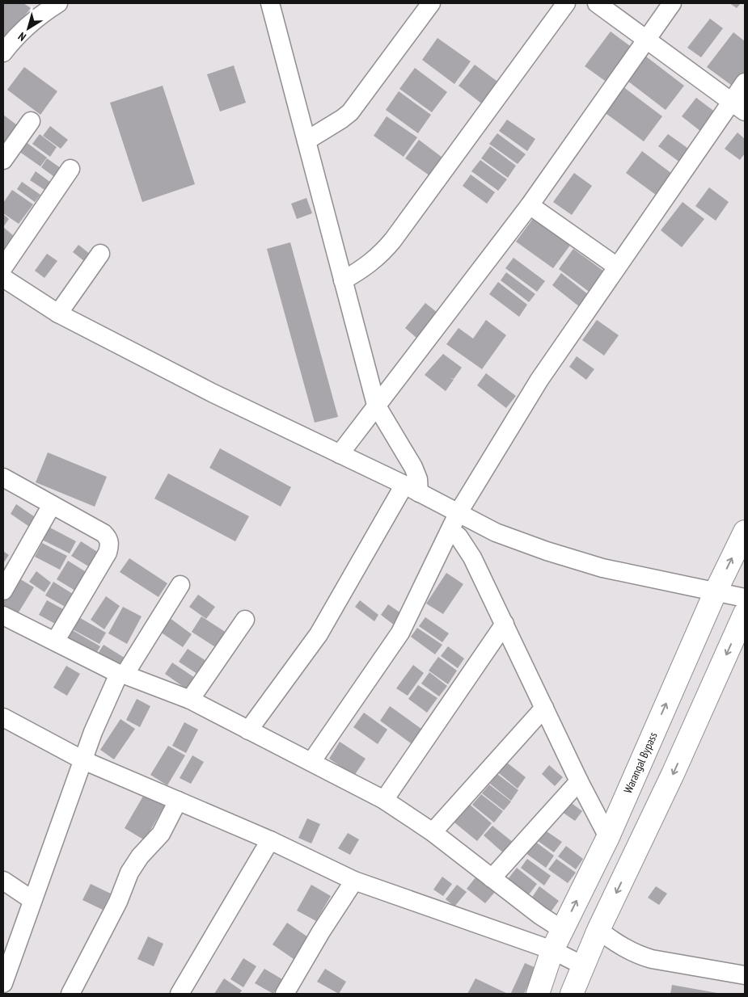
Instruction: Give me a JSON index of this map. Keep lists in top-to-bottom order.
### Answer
{
  "streets": {
    "main road": ["Warangal Bypass"]
  },
  "north": "bottom left"
}
